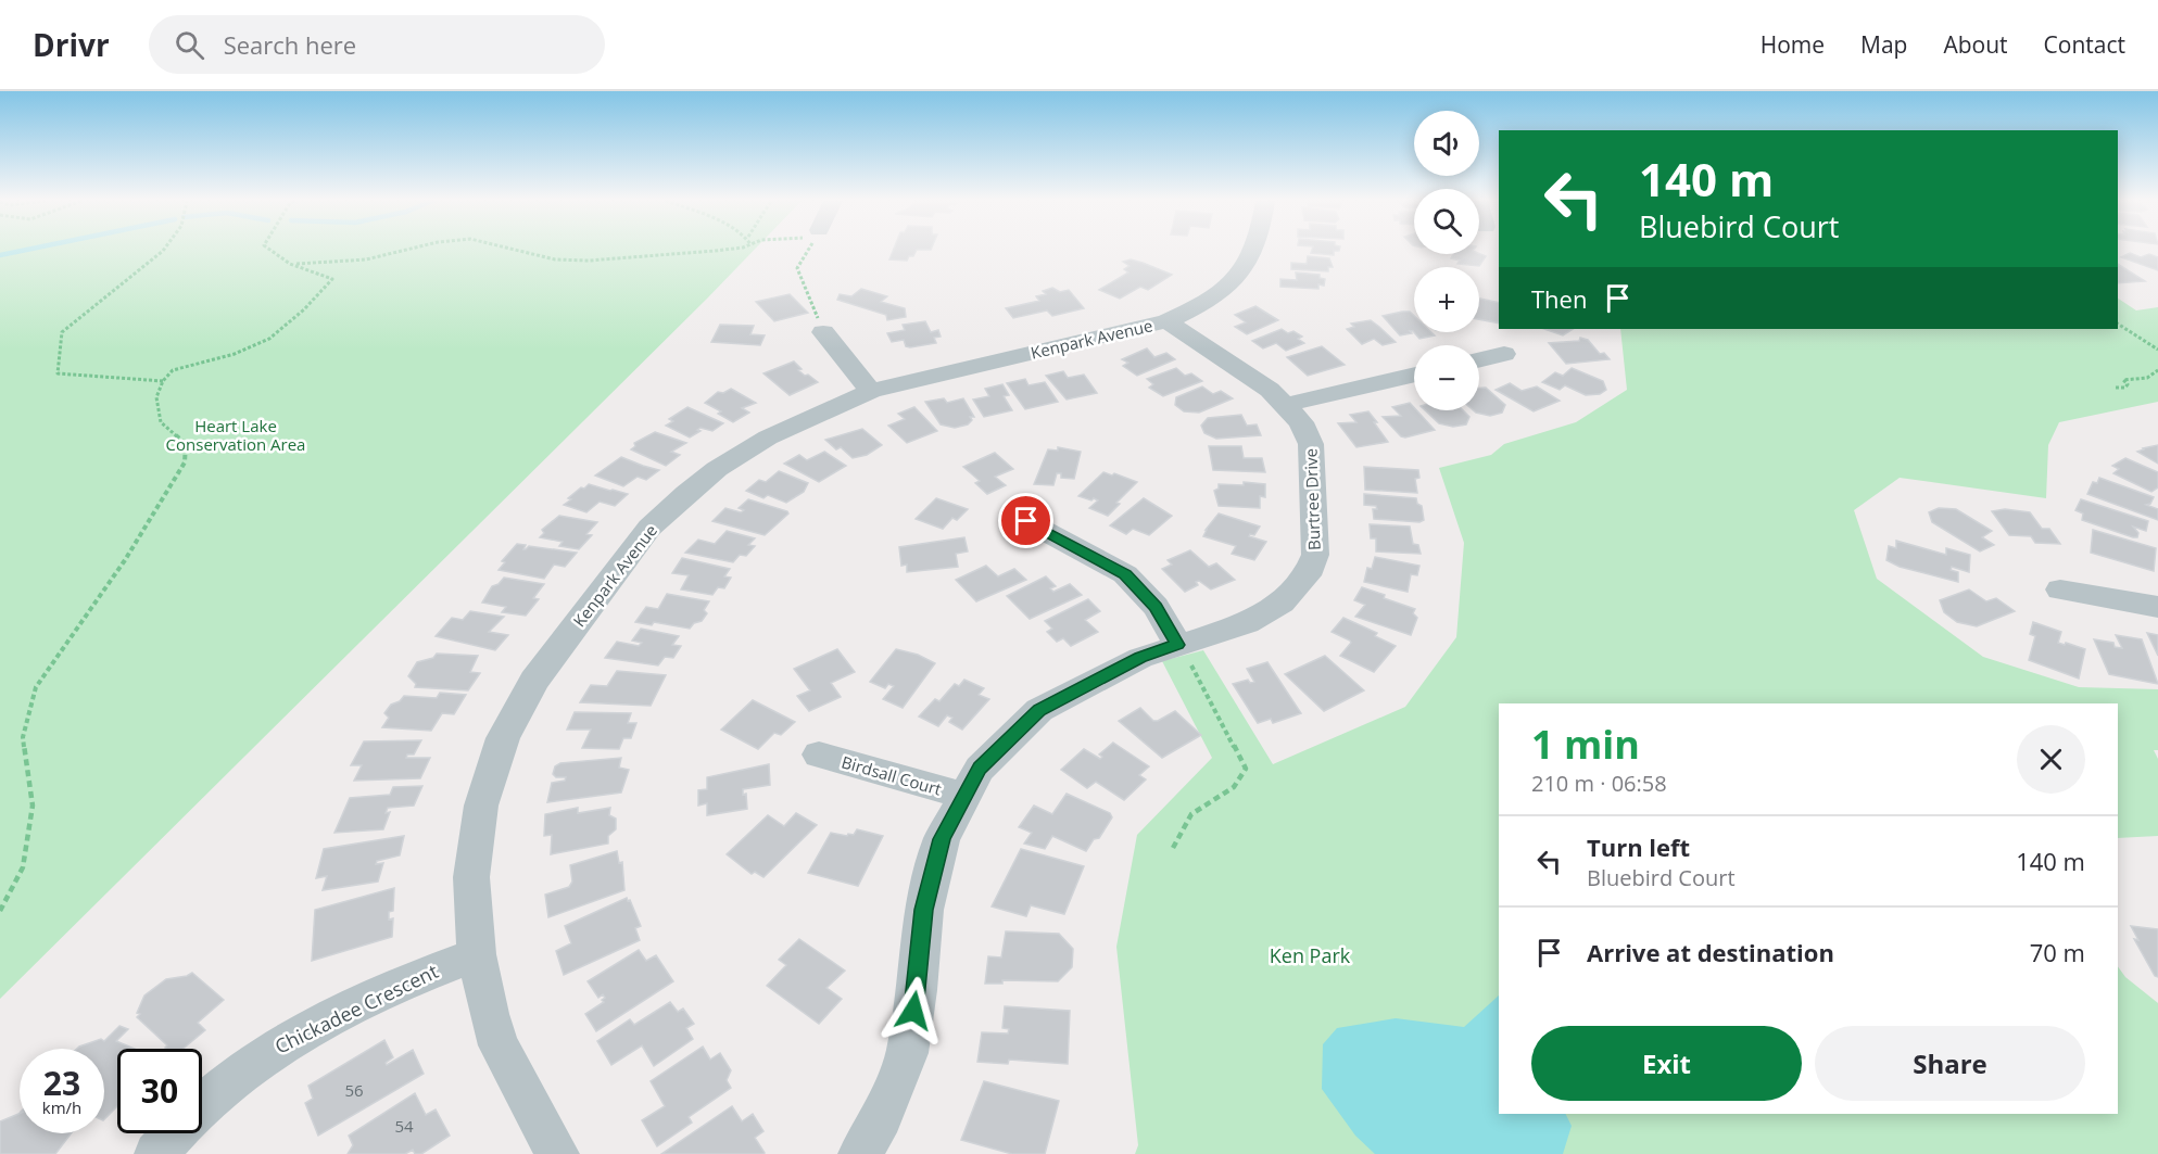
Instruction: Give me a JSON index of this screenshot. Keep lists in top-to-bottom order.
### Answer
{
  "streets": {
    "street": [
      "Kenpark Avenue",
      "Burtree Drive",
      "Birdsall Court",
      "Chickadee Crescent"
    ]
  },
  "crossings": [
    ["Kenpark Avenue", "Burtree Drive"],
    ["Kenpark Avenue", "Chickadee Crescent"],
    ["Burtree Drive", "Birdsall Court"]
  ],
  "parks": ["Heart Lake Conservation Area", "Ken Park"],
  "house_numbers": ["56", "54"],
  "page": {
    "header": "Drivr",
    "search": "Search here",
    "nav": [
      "Home",
      "Map",
      "About",
      "Contact"
    ],
    "map_buttons": ["+", "−"],
    "turn": ["140 m", "Bluebird Court"],
    "then": "Then",
    "heading": ["1 min", "210 m · 06:58"],
    "list": [
      {
        "name": "Turn left",
        "note": "Bluebird Court",
        "value": "140 m"
      },
      {
        "name": "Arrive at destination",
        "value": "70 m"
      }
    ],
    "buttons": ["Exit", "Share"],
    "speed": "23 km/h",
    "limit": "30"
  }
}
